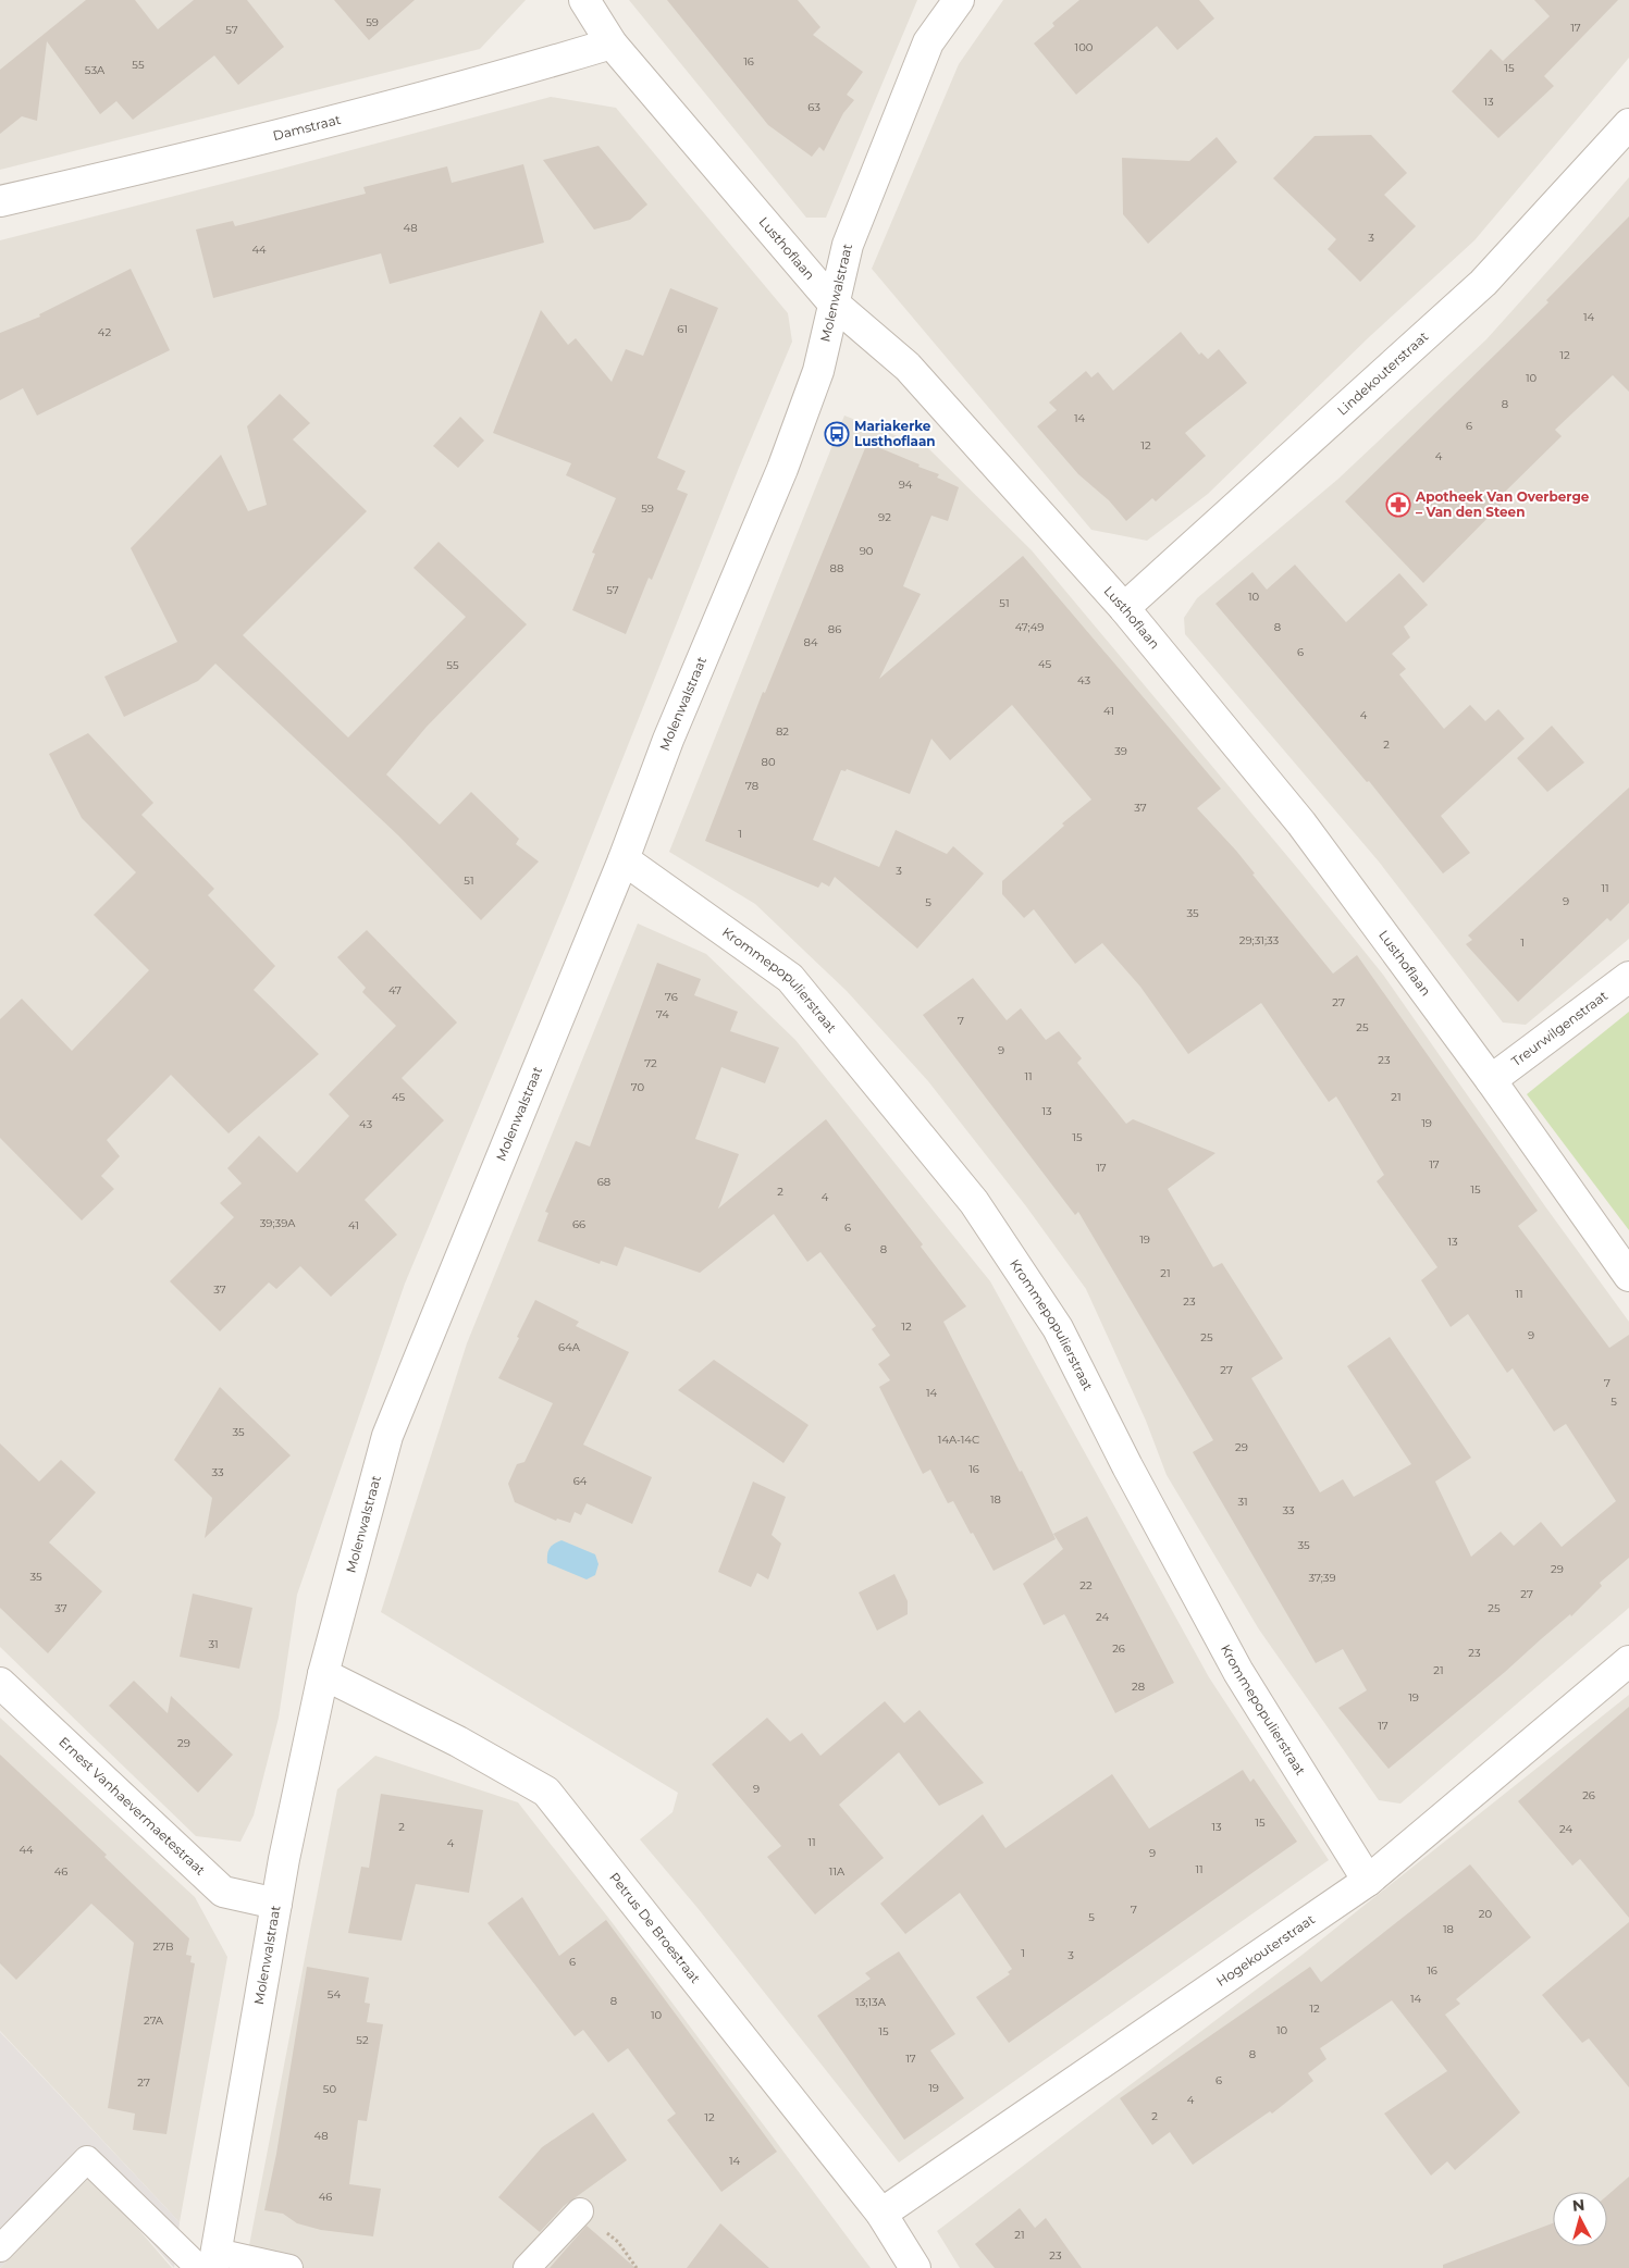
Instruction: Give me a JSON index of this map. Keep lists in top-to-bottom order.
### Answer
{
  "streets": {
    "street": [
      "Damstraat",
      "Lusthoflaan",
      "Molenwalstraat",
      "Lindekouterstraat",
      "Krommepopulierstraat",
      "Treurwilgenstraat",
      "Ernest Vanhaevermaetestraat",
      "Petrus De Broestraat",
      "Hogekouterstraat"
    ]
  },
  "crossings": [
    ["Damstraat", "Lusthoflaan"],
    ["Lusthoflaan", "Molenwalstraat"],
    ["Lusthoflaan", "Lindekouterstraat"],
    ["Lusthoflaan", "Treurwilgenstraat"],
    ["Molenwalstraat", "Krommepopulierstraat"],
    ["Molenwalstraat", "Ernest Vanhaevermaetestraat"],
    ["Molenwalstraat", "Petrus De Broestraat"],
    ["Krommepopulierstraat", "Hogekouterstraat"],
    ["Petrus De Broestraat", "Hogekouterstraat"]
  ],
  "places": {
    "bus stop": ["Mariakerke Lusthoflaan"],
    "pharmacy": ["Apotheek Van Overberge – Van den Steen"]
  },
  "house_numbers": [
    "59",
    "17",
    "57",
    "100",
    "16",
    "55",
    "15",
    "53A",
    "13",
    "63",
    "48",
    "3",
    "44",
    "14",
    "61",
    "42",
    "12",
    "10",
    "8",
    "14",
    "6",
    "12",
    "4",
    "94",
    "59",
    "92",
    "90",
    "88",
    "57",
    "10",
    "51",
    "47;49",
    "8",
    "86",
    "84",
    "6",
    "45",
    "55",
    "43",
    "41",
    "4",
    "82",
    "2",
    "39",
    "80",
    "78",
    "37",
    "1",
    "3",
    "51",
    "11",
    "9",
    "5",
    "35",
    "29;31;33",
    "1",
    "47",
    "76",
    "27",
    "74",
    "7",
    "25",
    "9",
    "23",
    "72",
    "11",
    "70",
    "45",
    "21",
    "13",
    "19",
    "43",
    "15",
    "17",
    "17",
    "68",
    "15",
    "2",
    "4",
    "39;39A",
    "66",
    "41",
    "6",
    "19",
    "13",
    "8",
    "21",
    "37",
    "11",
    "23",
    "12",
    "9",
    "25",
    "64A",
    "27",
    "7",
    "14",
    "5",
    "35",
    "14A-14C",
    "29",
    "16",
    "33",
    "64",
    "18",
    "31",
    "33",
    "35",
    "29",
    "35",
    "37;39",
    "22",
    "27",
    "37",
    "25",
    "24",
    "31",
    "26",
    "23",
    "21",
    "28",
    "19",
    "17",
    "29",
    "9",
    "26",
    "15",
    "2",
    "13",
    "24",
    "11",
    "4",
    "44",
    "9",
    "11",
    "46",
    "11A",
    "7",
    "20",
    "5",
    "18",
    "27B",
    "1",
    "3",
    "6",
    "16",
    "54",
    "14",
    "8",
    "13;13A",
    "12",
    "10",
    "27A",
    "10",
    "15",
    "52",
    "8",
    "17",
    "6",
    "27",
    "19",
    "50",
    "4",
    "2",
    "12",
    "48",
    "14",
    "46",
    "21",
    "23"
  ],
  "north": "top"
}
